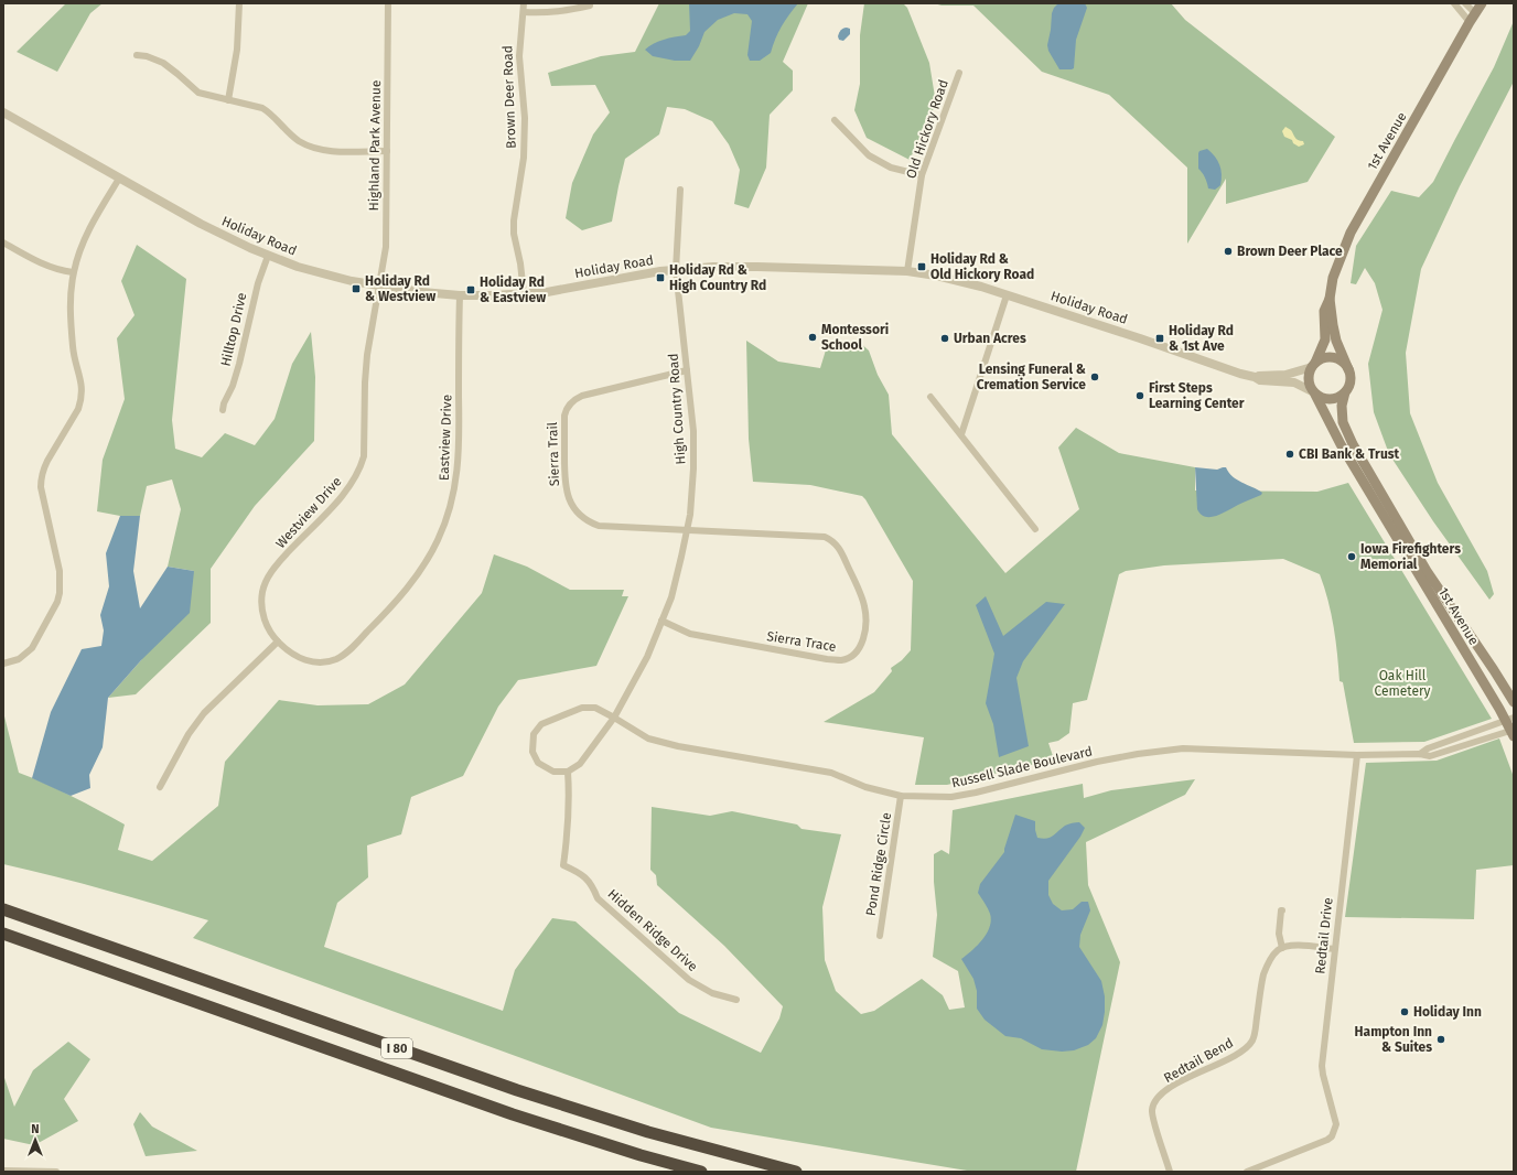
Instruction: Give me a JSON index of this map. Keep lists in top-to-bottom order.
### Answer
{
  "streets": {
    "highway": ["I 80"],
    "main road": ["1st Avenue"],
    "street": [
      "Brown Deer Road",
      "Old Hickory Road",
      "Highland Park Avenue",
      "Holiday Road",
      "Hilltop Drive",
      "High Country Road",
      "Eastview Drive",
      "Sierra Trail",
      "Westview Drive",
      "Sierra Trace",
      "Russell Slade Boulevard",
      "Pond Ridge Circle",
      "Hidden Ridge Drive",
      "Redtail Drive",
      "Redtail Bend"
    ]
  },
  "crossings": [
    ["Brown Deer Road", "Holiday Road"],
    ["Old Hickory Road", "Holiday Road"],
    ["1st Avenue", "Holiday Road"],
    ["1st Avenue", "Russell Slade Boulevard"],
    ["Highland Park Avenue", "Holiday Road"],
    ["Highland Park Avenue", "Westview Drive"],
    ["Holiday Road", "Hilltop Drive"],
    ["Holiday Road", "High Country Road"],
    ["Holiday Road", "Eastview Drive"],
    ["Holiday Road", "Westview Drive"],
    ["High Country Road", "Sierra Trail"],
    ["High Country Road", "Sierra Trace"],
    ["High Country Road", "Russell Slade Boulevard"],
    ["High Country Road", "Hidden Ridge Drive"],
    ["Eastview Drive", "Westview Drive"],
    ["Sierra Trail", "Sierra Trace"],
    ["Russell Slade Boulevard", "Pond Ridge Circle"],
    ["Russell Slade Boulevard", "Hidden Ridge Drive"],
    ["Russell Slade Boulevard", "Redtail Drive"]
  ],
  "parks": ["Oak Hill Cemetery"],
  "places": {
    "other": [
      "Brown Deer Place",
      "Montessori School",
      "Urban Acres",
      "Lensing Funeral & Cremation Service",
      "First Steps Learning Center",
      "CBI Bank & Trust",
      "Iowa Firefighters Memorial",
      "Holiday Inn",
      "Hampton Inn & Suites"
    ],
    "transit": [
      "Holiday Rd & Old Hickory Road",
      "Holiday Rd & High Country Rd",
      "Holiday Rd & Westview",
      "Holiday Rd & Eastview",
      "Holiday Rd & 1st Ave"
    ]
  },
  "north": "top"
}
